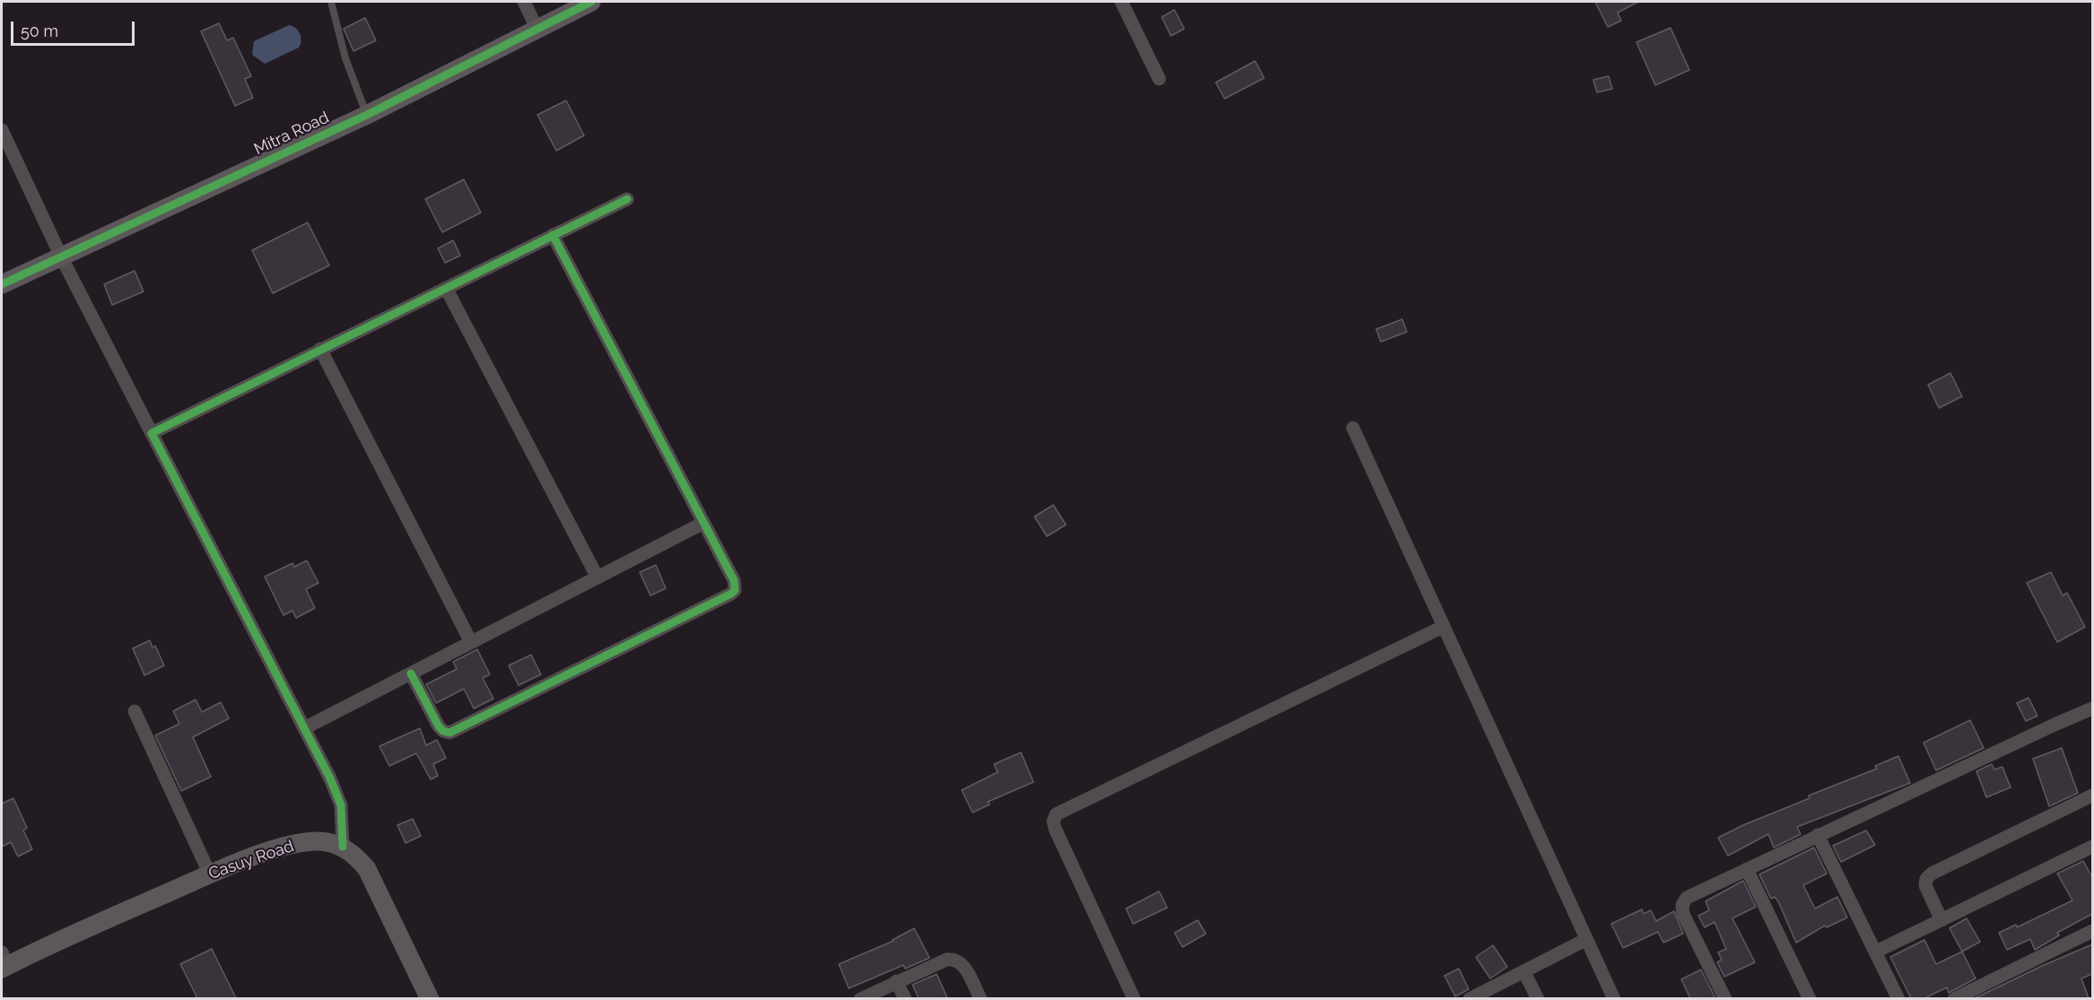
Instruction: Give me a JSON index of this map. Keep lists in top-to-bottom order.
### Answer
{
  "streets": {
    "street": ["Mitra Road", "Casuy Road"]
  },
  "scale_bar": "50 m"
}
